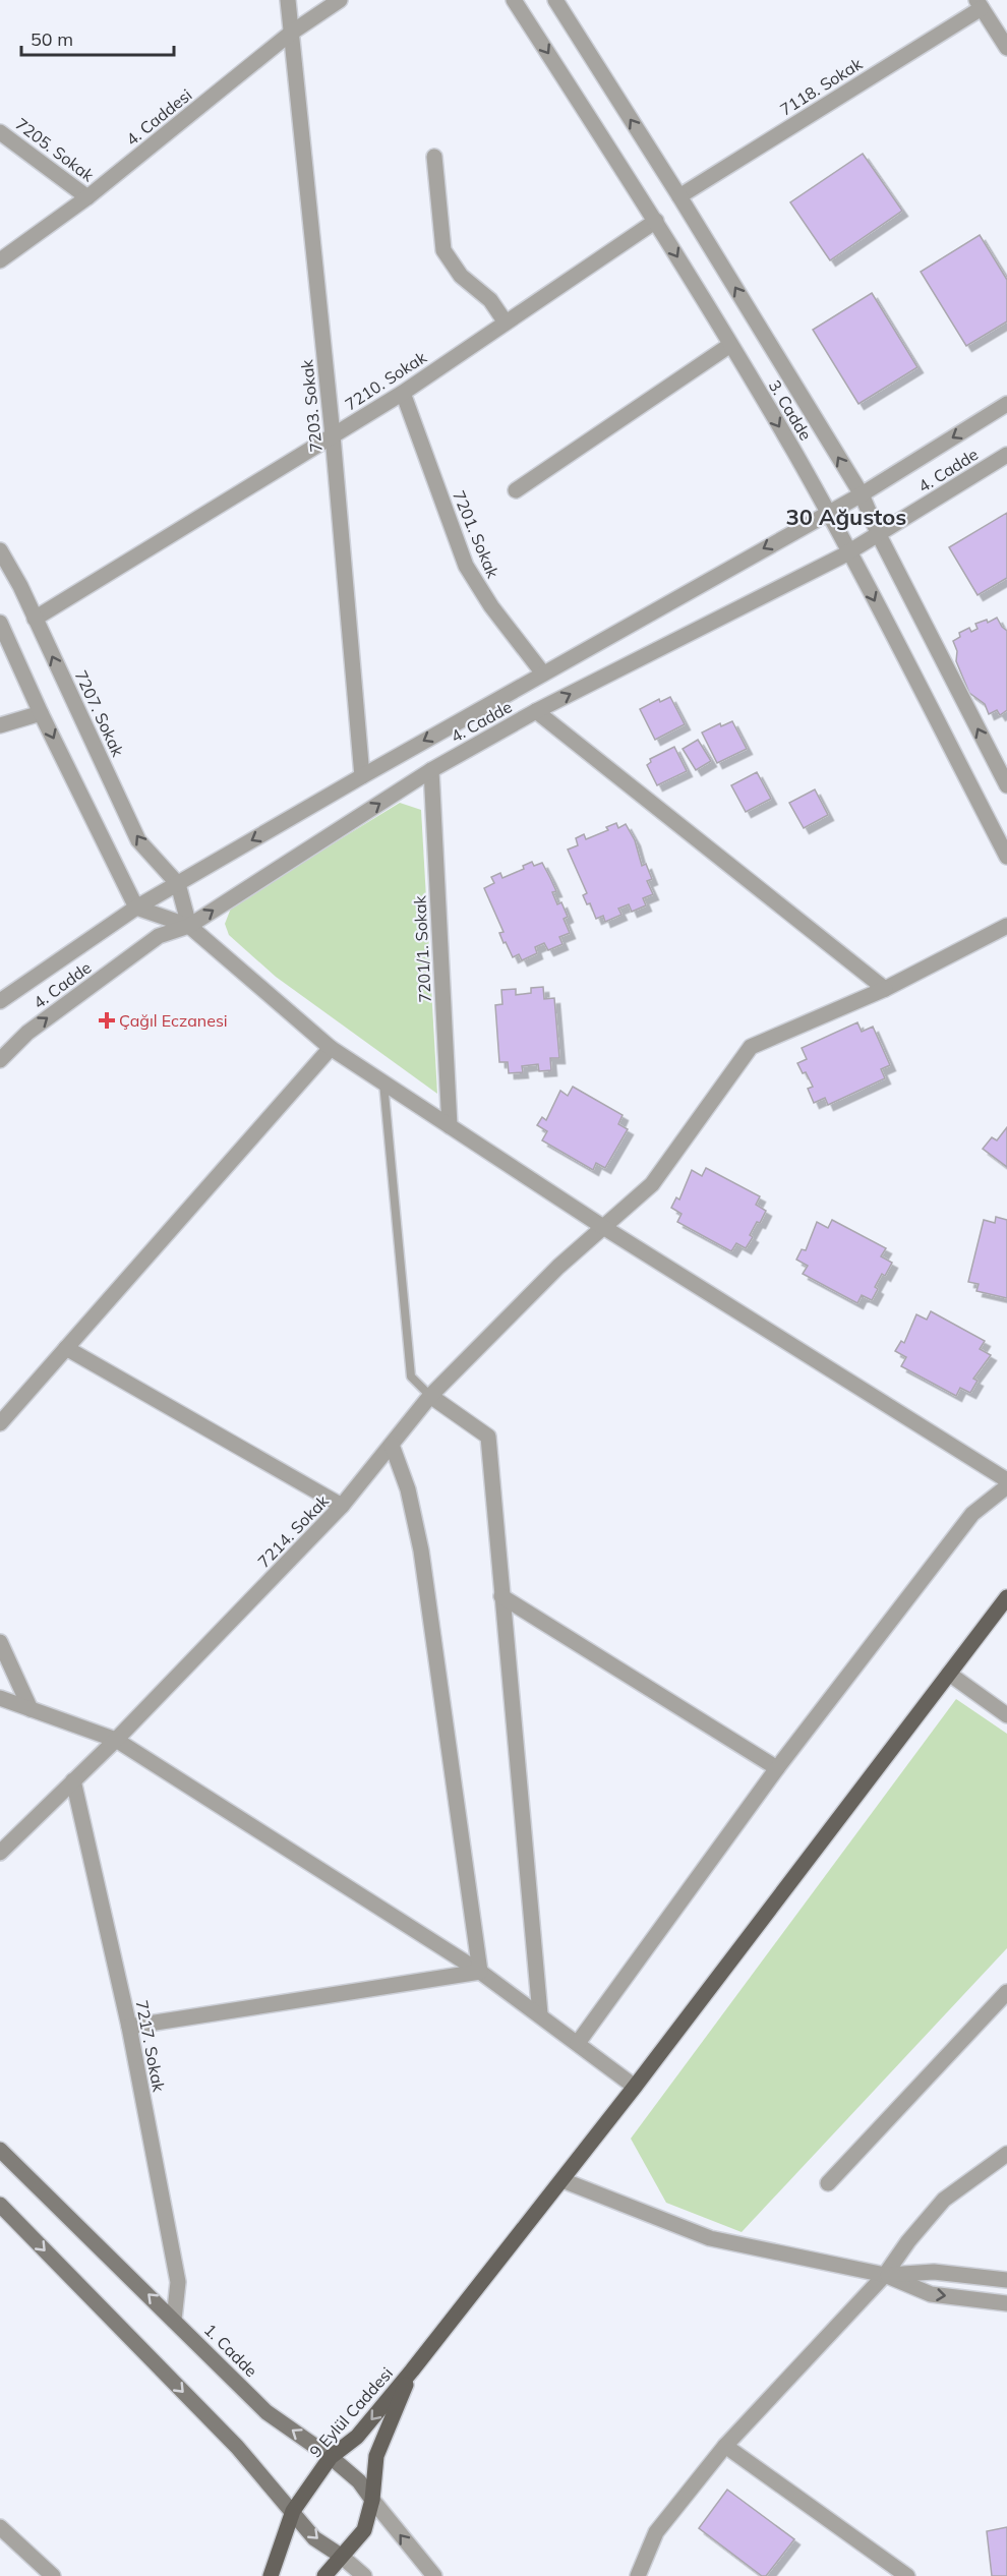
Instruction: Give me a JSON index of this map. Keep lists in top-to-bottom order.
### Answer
{
  "streets": {
    "main road": ["1. Cadde", "9 Eylül Caddesi"],
    "street": [
      "7118. Sokak",
      "4. Caddesi",
      "7205. Sokak",
      "7210. Sokak",
      "7203. Sokak",
      "3. Cadde",
      "4. Cadde",
      "7201. Sokak",
      "7207. Sokak",
      "7201/1. Sokak",
      "7214. Sokak",
      "7217. Sokak"
    ]
  },
  "crossings": [
    ["7118. Sokak", "3. Cadde"],
    ["4. Caddesi", "7205. Sokak"],
    ["4. Caddesi", "7203. Sokak"],
    ["7210. Sokak", "7203. Sokak"],
    ["7210. Sokak", "3. Cadde"],
    ["7210. Sokak", "7201. Sokak"],
    ["7210. Sokak", "7207. Sokak"],
    ["7203. Sokak", "4. Cadde"],
    ["3. Cadde", "4. Cadde"],
    ["4. Cadde", "7201. Sokak"],
    ["4. Cadde", "7207. Sokak"],
    ["4. Cadde", "7201/1. Sokak"],
    ["7214. Sokak", "7217. Sokak"],
    ["7217. Sokak", "1. Cadde"],
    ["1. Cadde", "9 Eylül Caddesi"]
  ],
  "districts": ["30 Ağustos"],
  "places": {
    "health": ["Çağıl Eczanesi"]
  },
  "scale_bar": "50 m"
}
